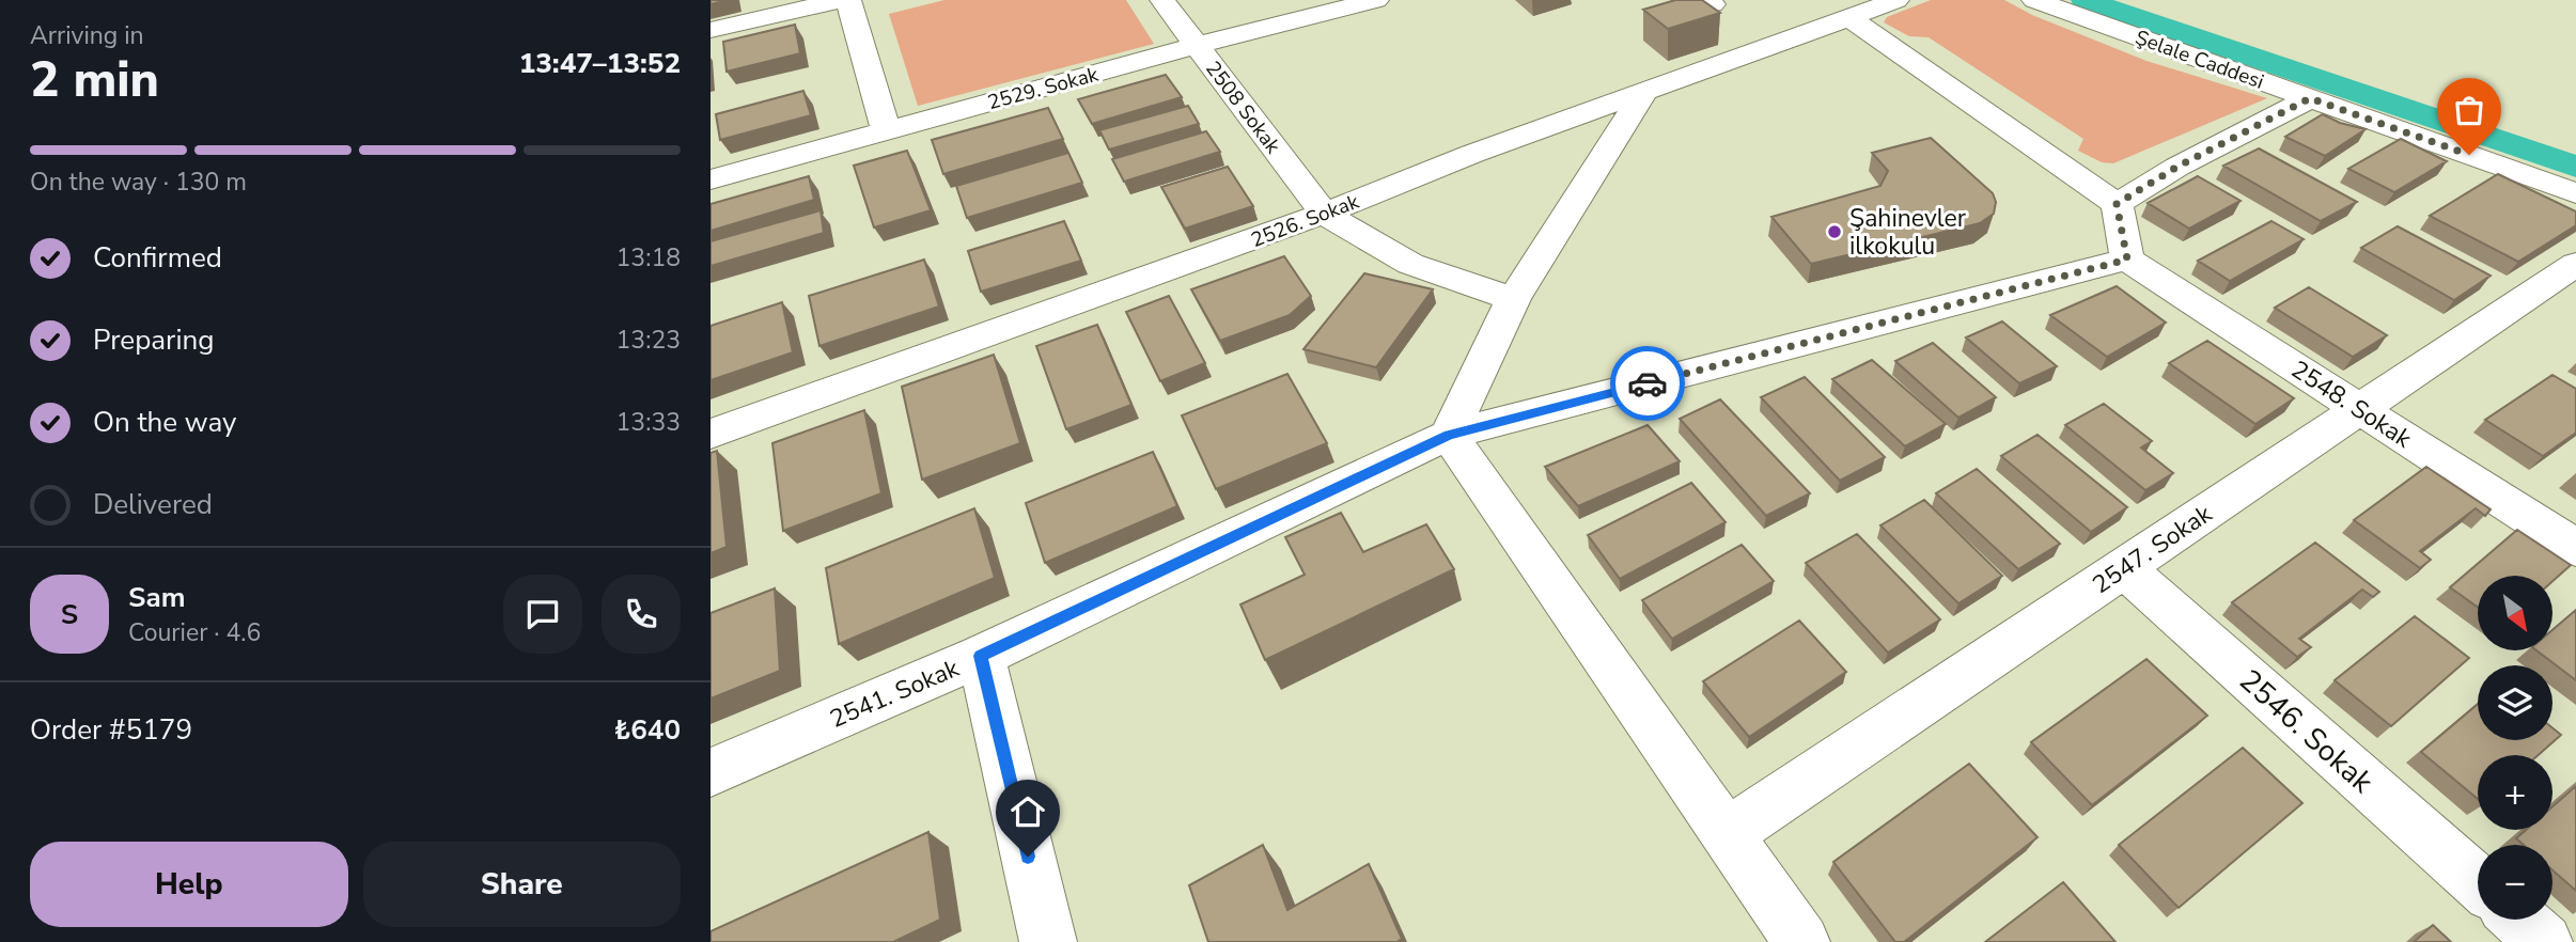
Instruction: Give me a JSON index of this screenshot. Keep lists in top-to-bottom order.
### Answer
{
  "streets": {
    "street": [
      "Şelale Caddesi",
      "2529. Sokak",
      "2508 Sokak",
      "2526. Sokak",
      "2548. Sokak",
      "2547. Sokak",
      "2541. Sokak",
      "2546. Sokak"
    ]
  },
  "crossings": [
    ["2529. Sokak", "2508 Sokak"],
    ["2508 Sokak", "2526. Sokak"],
    ["2548. Sokak", "2547. Sokak"],
    ["2548. Sokak", "2541. Sokak"],
    ["2547. Sokak", "2546. Sokak"]
  ],
  "places": ["Şahinevler ilkokulu"],
  "north": "bottom right",
  "page": {
    "heading": ["2 min", "Arriving in", "13:47–13:52"],
    "panel": [
      "Sam",
      "Courier · 4.6",
      "Order #5179",
      "₺640"
    ],
    "bar": "On the way · 130 m",
    "list": [
      ["Confirmed", "13:18"],
      ["Preparing", "13:23"],
      ["On the way", "13:33"],
      "Delivered"
    ],
    "round": "S",
    "map_buttons": ["+", "−"],
    "buttons": ["Help", "Share"]
  }
}
